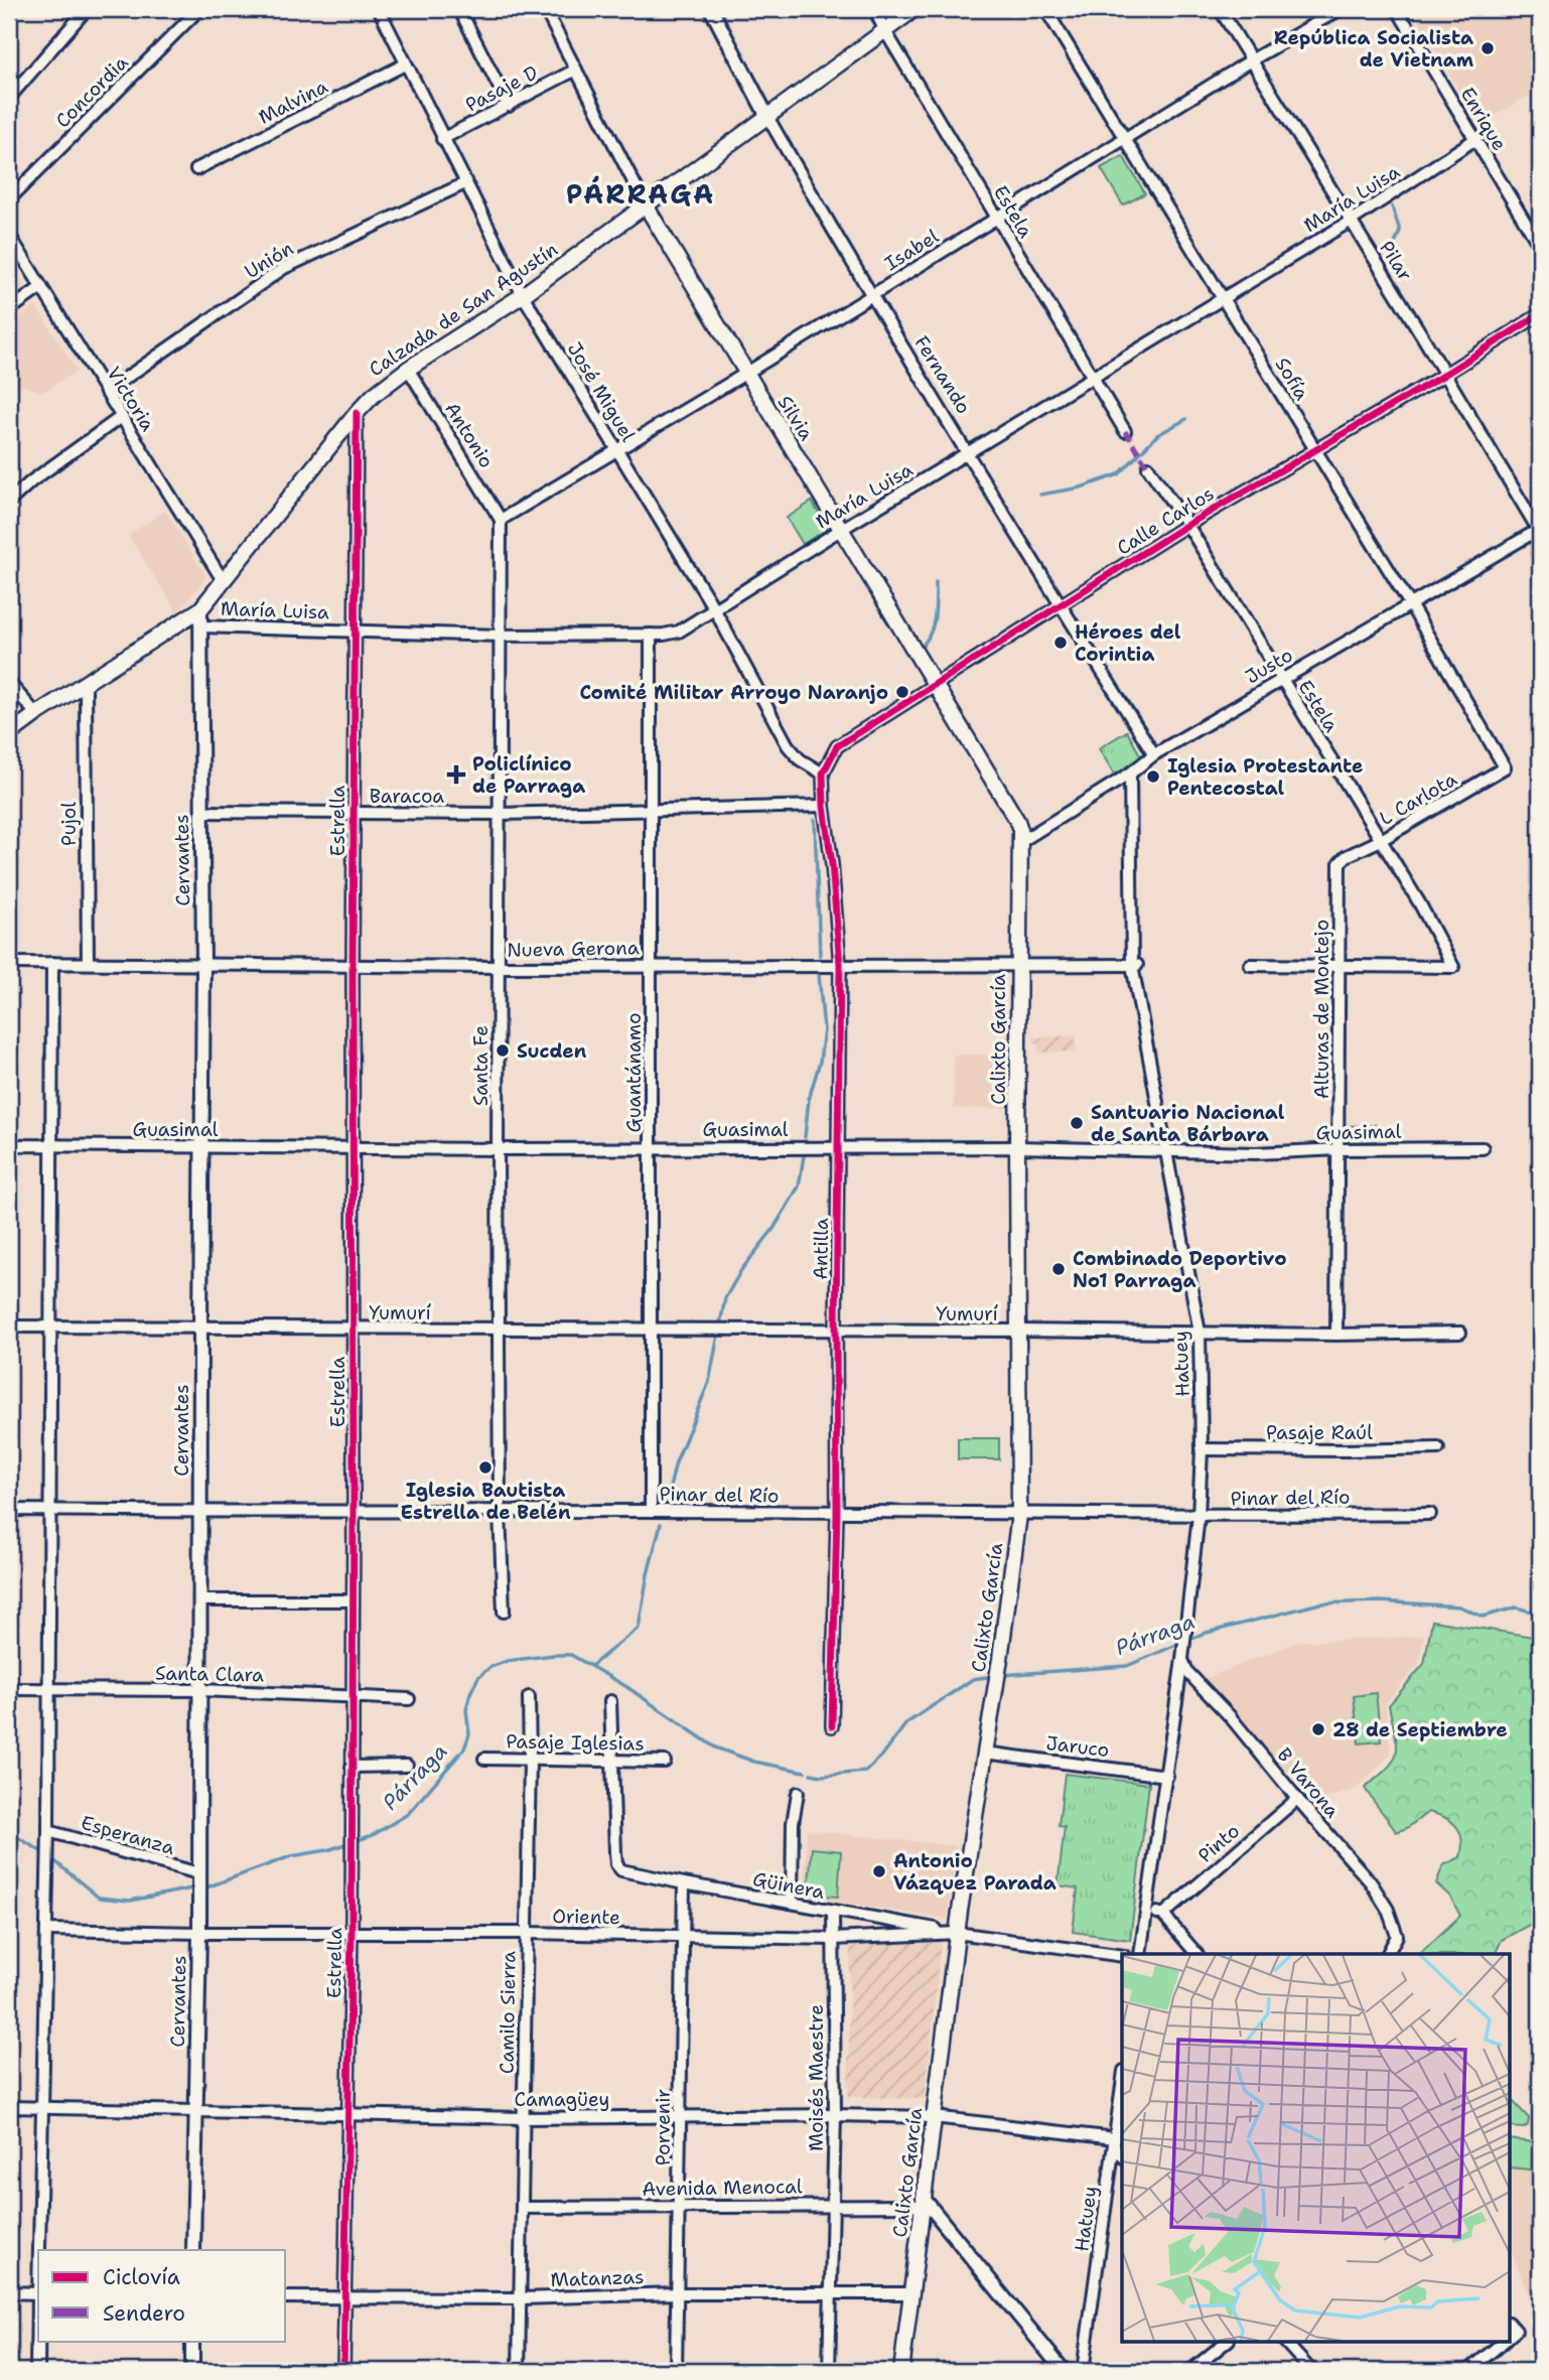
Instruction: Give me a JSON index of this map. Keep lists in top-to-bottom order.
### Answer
{
  "streets": {
    "main road": ["Calzada de San Agustín", "Silvia", "Calixto García"],
    "street": [
      "Pasaje D",
      "Concordia",
      "Malvina",
      "Enrique",
      "María Luisa",
      "Estela",
      "Isabel",
      "Unión",
      "Pilar",
      "Fernando",
      "Sofía",
      "José Miguel",
      "Victoria",
      "Antonio",
      "Calle Carlos",
      "Justo",
      "Baracoa",
      "L Carlota",
      "Estrella",
      "Pujol",
      "Cervantes",
      "Nueva Gerona",
      "Alturas de Montejo",
      "Santa Fe",
      "Guantánamo",
      "Guasimal",
      "Antilla",
      "Yumurí",
      "Hatuey",
      "Pasaje Raúl",
      "Pinar del Río",
      "Santa Clara",
      "Pasaje Iglesias",
      "Jaruco",
      "B Varona",
      "Esperanza",
      "Pinto",
      "Güinera",
      "Oriente",
      "Camilo Sierra",
      "Moisés Maestre",
      "Camagüey",
      "Porvenir",
      "Avenida Menocal",
      "Matanzas"
    ]
  },
  "crossings": [
    ["Pasaje D", "José Miguel"],
    ["Pasaje D", "Silvia"],
    ["Malvina", "José Miguel"],
    ["Enrique", "María Luisa"],
    ["María Luisa", "Estela"],
    ["María Luisa", "Pilar"],
    ["María Luisa", "Fernando"],
    ["María Luisa", "Sofía"],
    ["María Luisa", "José Miguel"],
    ["María Luisa", "Silvia"],
    ["María Luisa", "Estrella"],
    ["María Luisa", "Cervantes"],
    ["María Luisa", "Santa Fe"],
    ["María Luisa", "Guantánamo"],
    ["Estela", "Isabel"],
    ["Estela", "Calzada de San Agustín"],
    ["Estela", "Calle Carlos"],
    ["Estela", "Justo"],
    ["Estela", "L Carlota"],
    ["Estela", "Alturas de Montejo"],
    ["Isabel", "Pilar"],
    ["Isabel", "Fernando"],
    ["Isabel", "Sofía"],
    ["Isabel", "José Miguel"],
    ["Isabel", "Silvia"],
    ["Isabel", "Antonio"],
    ["Isabel", "Santa Fe"],
    ["Unión", "José Miguel"],
    ["Unión", "Victoria"],
    ["Pilar", "Calle Carlos"],
    ["Pilar", "Justo"],
    ["Calzada de San Agustín", "Fernando"],
    ["Calzada de San Agustín", "José Miguel"],
    ["Calzada de San Agustín", "Victoria"],
    ["Calzada de San Agustín", "Silvia"],
    ["Calzada de San Agustín", "Antonio"],
    ["Calzada de San Agustín", "Estrella"],
    ["Calzada de San Agustín", "Pujol"],
    ["Calzada de San Agustín", "Cervantes"],
    ["Fernando", "Calle Carlos"],
    ["Fernando", "Justo"],
    ["Sofía", "Calle Carlos"],
    ["Sofía", "Justo"],
    ["Sofía", "L Carlota"],
    ["José Miguel", "Calle Carlos"],
    ["José Miguel", "Antilla"],
    ["Silvia", "Calle Carlos"],
    ["Silvia", "Justo"],
    ["Silvia", "Calixto García"],
    ["Antonio", "Santa Fe"],
    ["Calle Carlos", "Antilla"],
    ["Justo", "Calixto García"],
    ["Justo", "Hatuey"],
    ["Baracoa", "Estrella"],
    ["Baracoa", "Cervantes"],
    ["Baracoa", "Santa Fe"],
    ["Baracoa", "Guantánamo"],
    ["Baracoa", "Antilla"],
    ["L Carlota", "Alturas de Montejo"],
    ["Estrella", "Nueva Gerona"],
    ["Estrella", "Guasimal"],
    ["Estrella", "Yumurí"],
    ["Estrella", "Pinar del Río"],
    ["Estrella", "Santa Clara"],
    ["Estrella", "Oriente"],
    ["Estrella", "Camagüey"],
    ["Estrella", "Matanzas"],
    ["Pujol", "Nueva Gerona"],
    ["Cervantes", "Nueva Gerona"],
    ["Cervantes", "Guasimal"],
    ["Cervantes", "Yumurí"],
    ["Cervantes", "Pinar del Río"],
    ["Cervantes", "Santa Clara"],
    ["Cervantes", "Esperanza"],
    ["Cervantes", "Oriente"],
    ["Cervantes", "Camagüey"],
    ["Nueva Gerona", "Calixto García"],
    ["Nueva Gerona", "Santa Fe"],
    ["Nueva Gerona", "Guantánamo"],
    ["Nueva Gerona", "Antilla"],
    ["Nueva Gerona", "Hatuey"],
    ["Alturas de Montejo", "Guasimal"],
    ["Alturas de Montejo", "Yumurí"],
    ["Calixto García", "Guasimal"],
    ["Calixto García", "Yumurí"],
    ["Calixto García", "Pinar del Río"],
    ["Calixto García", "Jaruco"],
    ["Calixto García", "Güinera"],
    ["Calixto García", "Oriente"],
    ["Calixto García", "Camagüey"],
    ["Calixto García", "Avenida Menocal"],
    ["Calixto García", "Matanzas"],
    ["Santa Fe", "Guasimal"],
    ["Santa Fe", "Yumurí"],
    ["Santa Fe", "Pinar del Río"],
    ["Guantánamo", "Guasimal"],
    ["Guantánamo", "Yumurí"],
    ["Guantánamo", "Pinar del Río"],
    ["Guasimal", "Antilla"],
    ["Guasimal", "Hatuey"],
    ["Antilla", "Yumurí"],
    ["Antilla", "Pinar del Río"],
    ["Yumurí", "Hatuey"],
    ["Hatuey", "Pasaje Raúl"],
    ["Hatuey", "Pinar del Río"],
    ["Hatuey", "Jaruco"],
    ["Hatuey", "B Varona"],
    ["Hatuey", "Camagüey"],
    ["Pasaje Iglesias", "Güinera"],
    ["Pasaje Iglesias", "Camilo Sierra"],
    ["B Varona", "Pinto"],
    ["Güinera", "Oriente"],
    ["Güinera", "Moisés Maestre"],
    ["Güinera", "Porvenir"],
    ["Oriente", "Camilo Sierra"],
    ["Oriente", "Moisés Maestre"],
    ["Oriente", "Porvenir"],
    ["Camilo Sierra", "Camagüey"],
    ["Camilo Sierra", "Avenida Menocal"],
    ["Camilo Sierra", "Matanzas"],
    ["Moisés Maestre", "Camagüey"],
    ["Moisés Maestre", "Avenida Menocal"],
    ["Moisés Maestre", "Matanzas"],
    ["Camagüey", "Porvenir"],
    ["Porvenir", "Avenida Menocal"],
    ["Porvenir", "Matanzas"]
  ],
  "districts": ["PÁRRAGA"],
  "water": ["Párraga"],
  "places": {
    "other": [
      "República Socialista de Vietnam",
      "Héroes del Corintia",
      "Comité Militar Arroyo Naranjo",
      "Iglesia Protestante Pentecostal",
      "Sucden",
      "Santuario Nacional de Santa Bárbara",
      "Combinado Deportivo No1 Parraga",
      "Iglesia Bautista Estrella de Belén",
      "28 de Septiembre",
      "Antonio Vázquez Parada"
    ],
    "health": ["Policlínico de Parraga"]
  },
  "legend": ["Ciclovía", "Sendero"]
}
